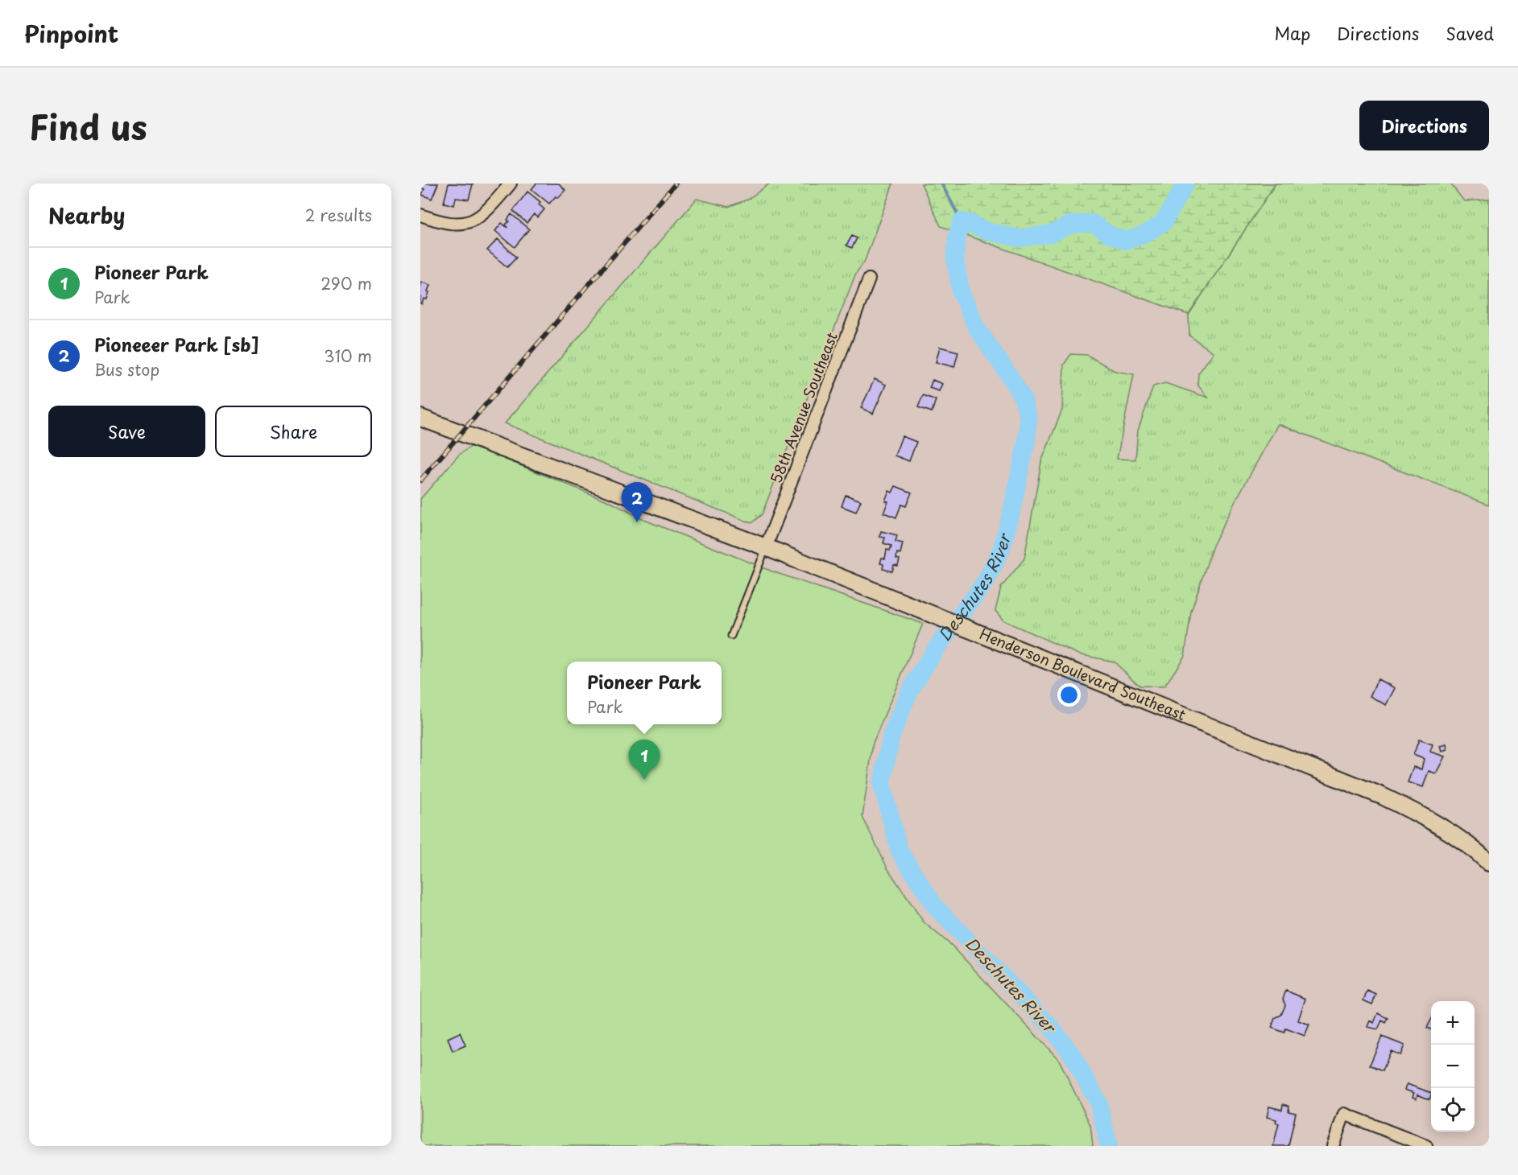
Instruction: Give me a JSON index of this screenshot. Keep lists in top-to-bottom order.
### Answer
{
  "streets": {
    "street": ["58th Avenue Southeast", "Henderson Boulevard Southeast"]
  },
  "crossings": [
    ["58th Avenue Southeast", "Henderson Boulevard Southeast"]
  ],
  "water": ["Deschutes River"],
  "page": {
    "header": "Pinpoint",
    "nav": ["Map", "Directions", "Saved"],
    "title": "Find us",
    "buttons": [
      "Directions",
      ["Save", "Share"]
    ],
    "heading": ["Nearby", "2 results"],
    "list": [
      {
        "mark": "1",
        "name": "Pioneer Park",
        "note": "Park",
        "value": "290 m"
      },
      {
        "mark": "2",
        "name": "Pioneeer Park [sb]",
        "note": "Bus stop",
        "value": "310 m"
      }
    ],
    "pins": ["2", "1"],
    "popup": ["Pioneer Park", "Park"],
    "map_buttons": ["+", "−"]
  }
}
